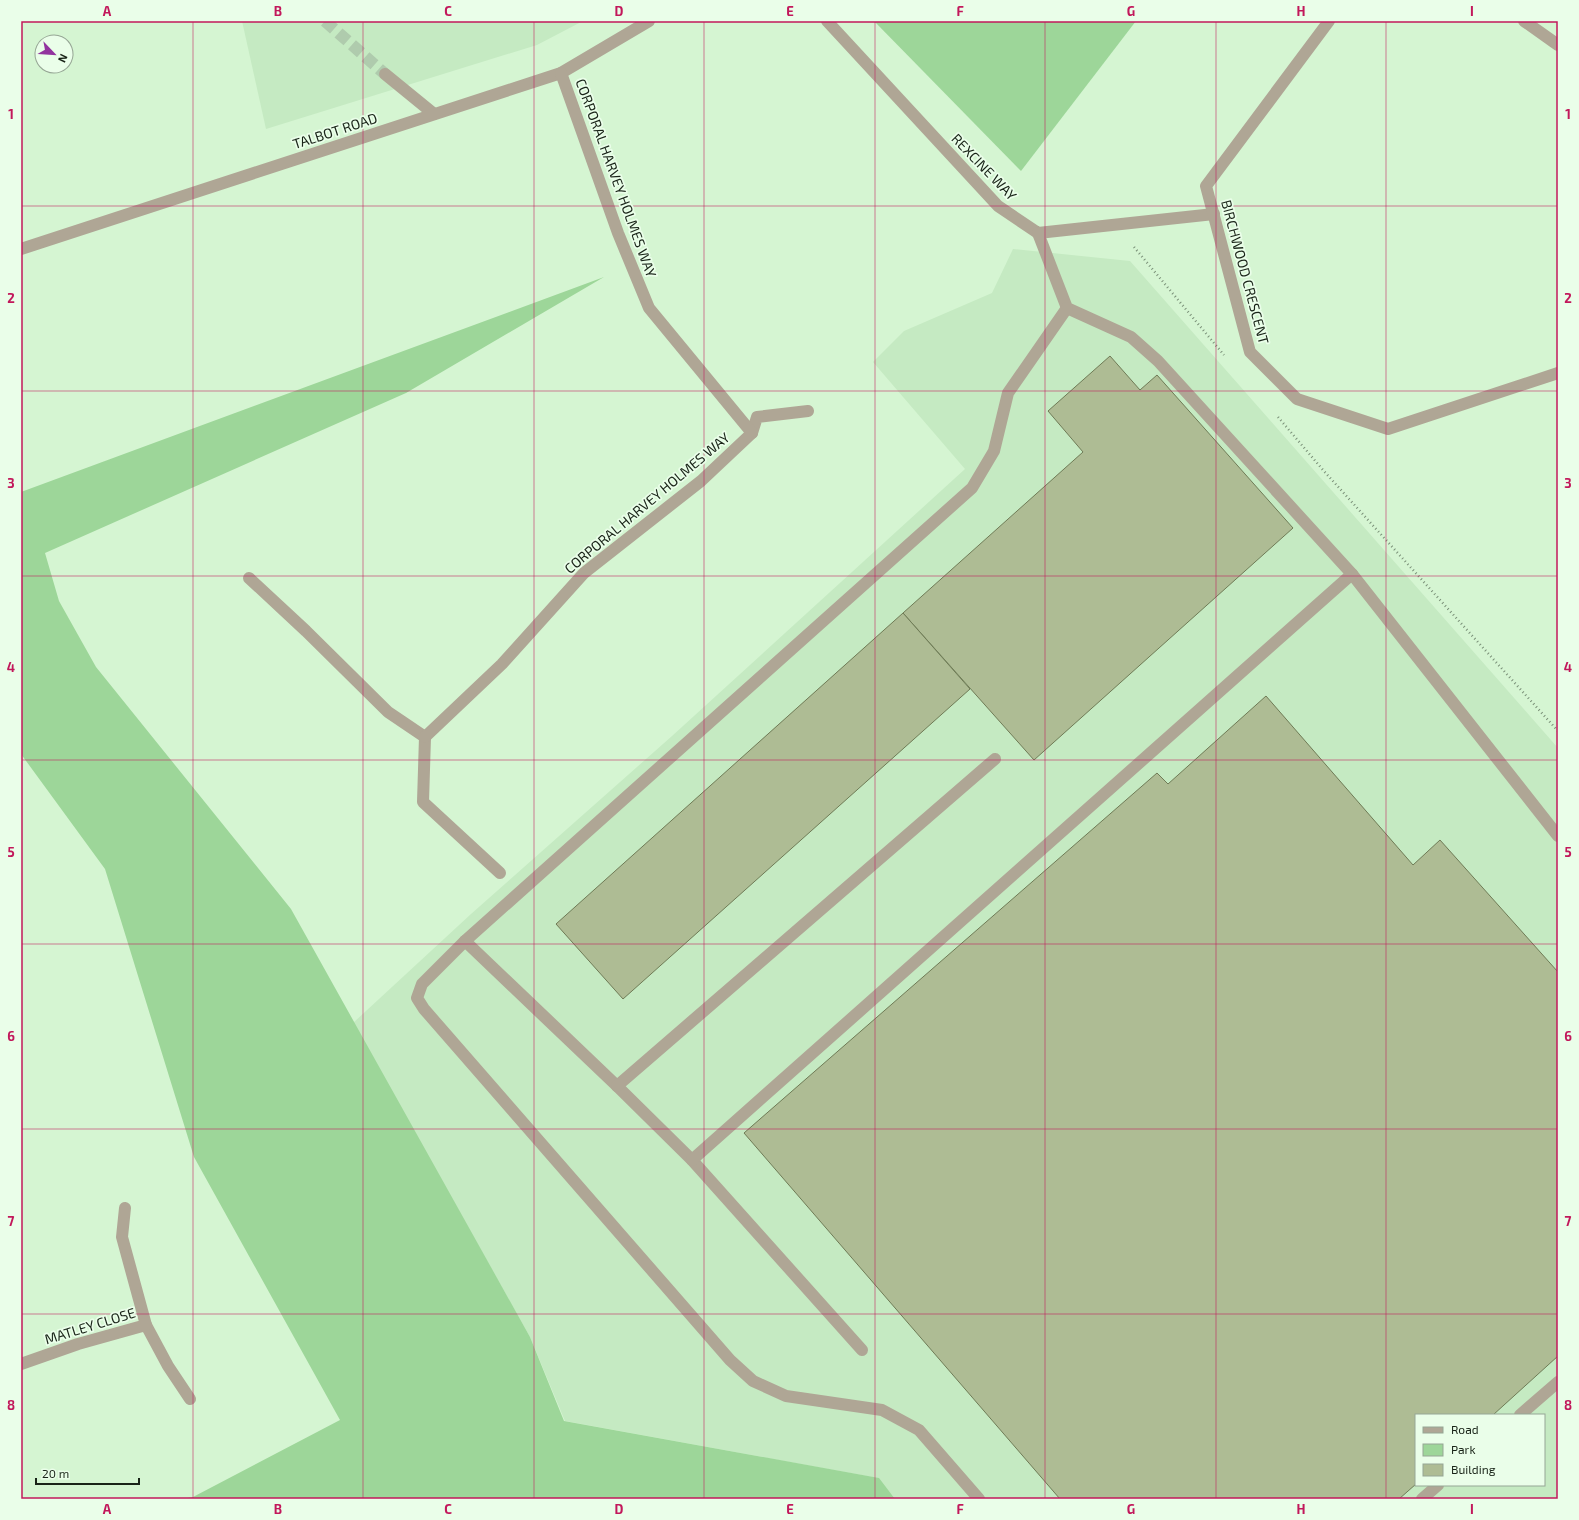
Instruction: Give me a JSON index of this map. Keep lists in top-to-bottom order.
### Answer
{
  "streets": {
    "street": [
      "TALBOT ROAD",
      "REXCINE WAY",
      "CORPORAL HARVEY HOLMES WAY",
      "BIRCHWOOD CRESCENT",
      "MATLEY CLOSE"
    ]
  },
  "crossings": [
    ["TALBOT ROAD", "CORPORAL HARVEY HOLMES WAY"]
  ],
  "legend": ["Road", "Park", "Building"],
  "scale_bar": "20 m",
  "north": "bottom right",
  "grid": {
    "columns": [
      "A",
      "B",
      "C",
      "D",
      "E",
      "F",
      "G",
      "H",
      "I"
    ],
    "rows": [
      "1",
      "2",
      "3",
      "4",
      "5",
      "6",
      "7",
      "8"
    ]
  }
}
